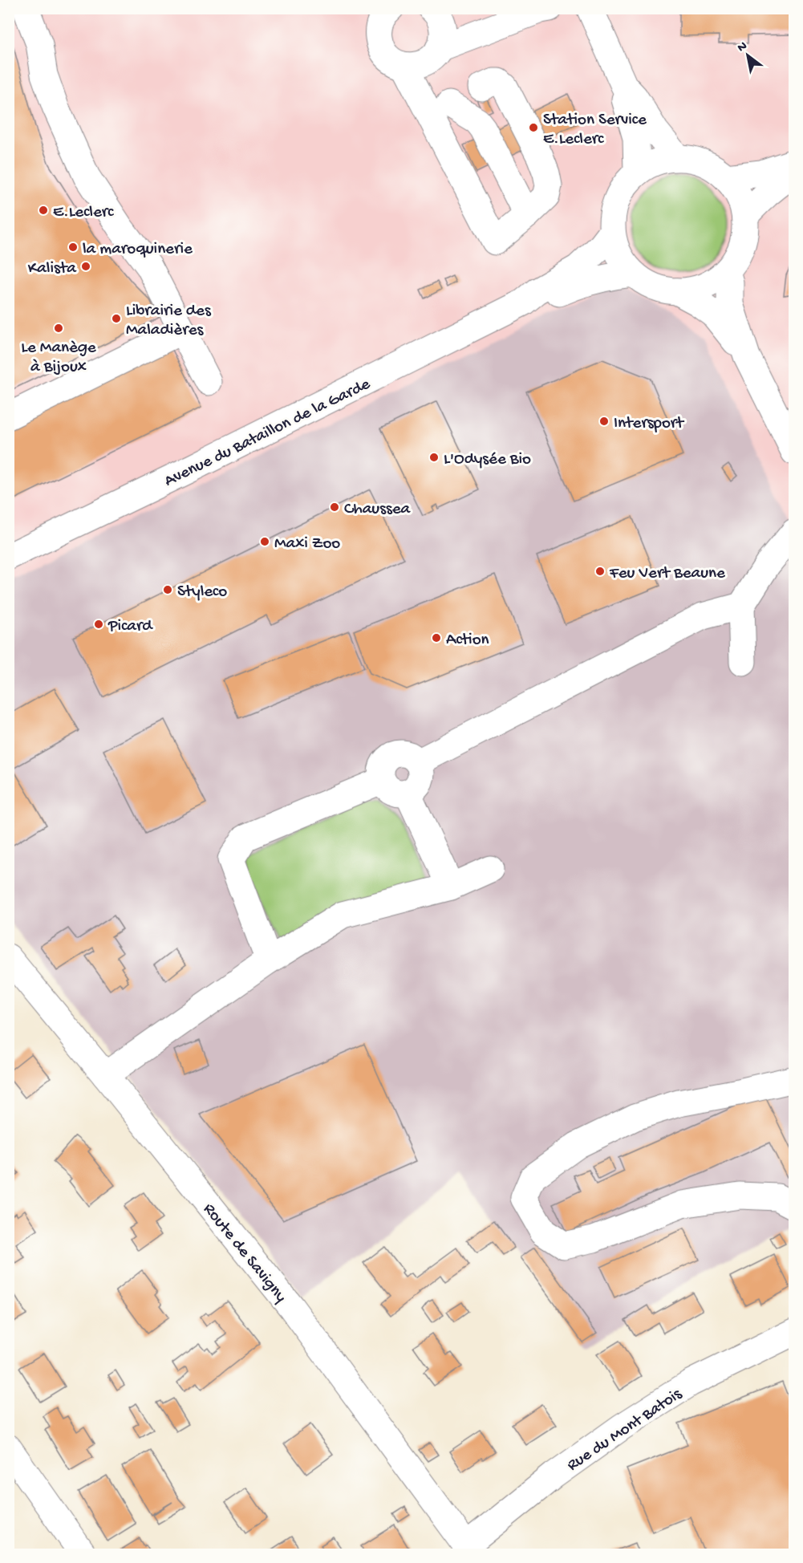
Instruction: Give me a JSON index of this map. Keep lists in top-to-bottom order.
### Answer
{
  "streets": {
    "street": ["Avenue du Bataillon de la Garde", "Route de Savigny", "Rue du Mont Batois"]
  },
  "crossings": [
    ["Route de Savigny", "Rue du Mont Batois"]
  ],
  "places": [
    "Station Service E.Leclerc",
    "E.Leclerc",
    "la maroquinerie",
    "Kalista",
    "Librairie des Maladières",
    "Le Manège à Bijoux",
    "Intersport",
    "L'Odysée Bio",
    "Chaussea",
    "Maxi Zoo",
    "Feu Vert Beaune",
    "Styleco",
    "Picard",
    "Action"
  ],
  "north": "top left"
}
